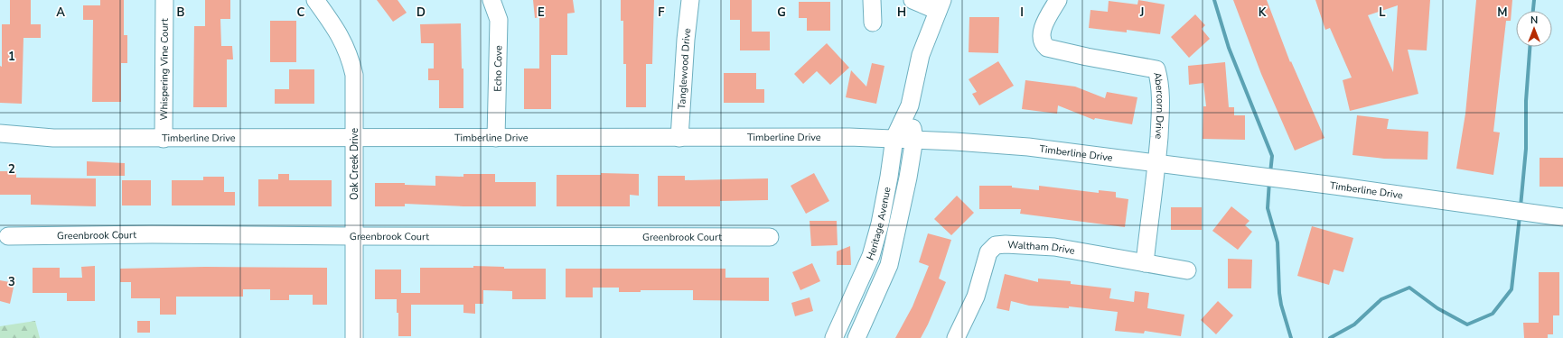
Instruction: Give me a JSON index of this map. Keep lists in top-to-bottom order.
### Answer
{
  "streets": {
    "street": [
      "Echo Cove",
      "Tanglewood Drive",
      "Whispering Vine Court",
      "Abercorn Drive",
      "Timberline Drive",
      "Oak Creek Drive",
      "Heritage Avenue",
      "Greenbrook Court",
      "Waltham Drive"
    ]
  },
  "crossings": [
    ["Echo Cove", "Timberline Drive"],
    ["Tanglewood Drive", "Timberline Drive"],
    ["Whispering Vine Court", "Timberline Drive"],
    ["Abercorn Drive", "Timberline Drive"],
    ["Abercorn Drive", "Waltham Drive"],
    ["Timberline Drive", "Oak Creek Drive"],
    ["Timberline Drive", "Heritage Avenue"],
    ["Oak Creek Drive", "Greenbrook Court"]
  ],
  "north": "top",
  "grid": {
    "columns": [
      "A",
      "B",
      "C",
      "D",
      "E",
      "F",
      "G",
      "H",
      "I",
      "J",
      "K",
      "L",
      "M"
    ],
    "rows": ["1", "2", "3"]
  }
}
